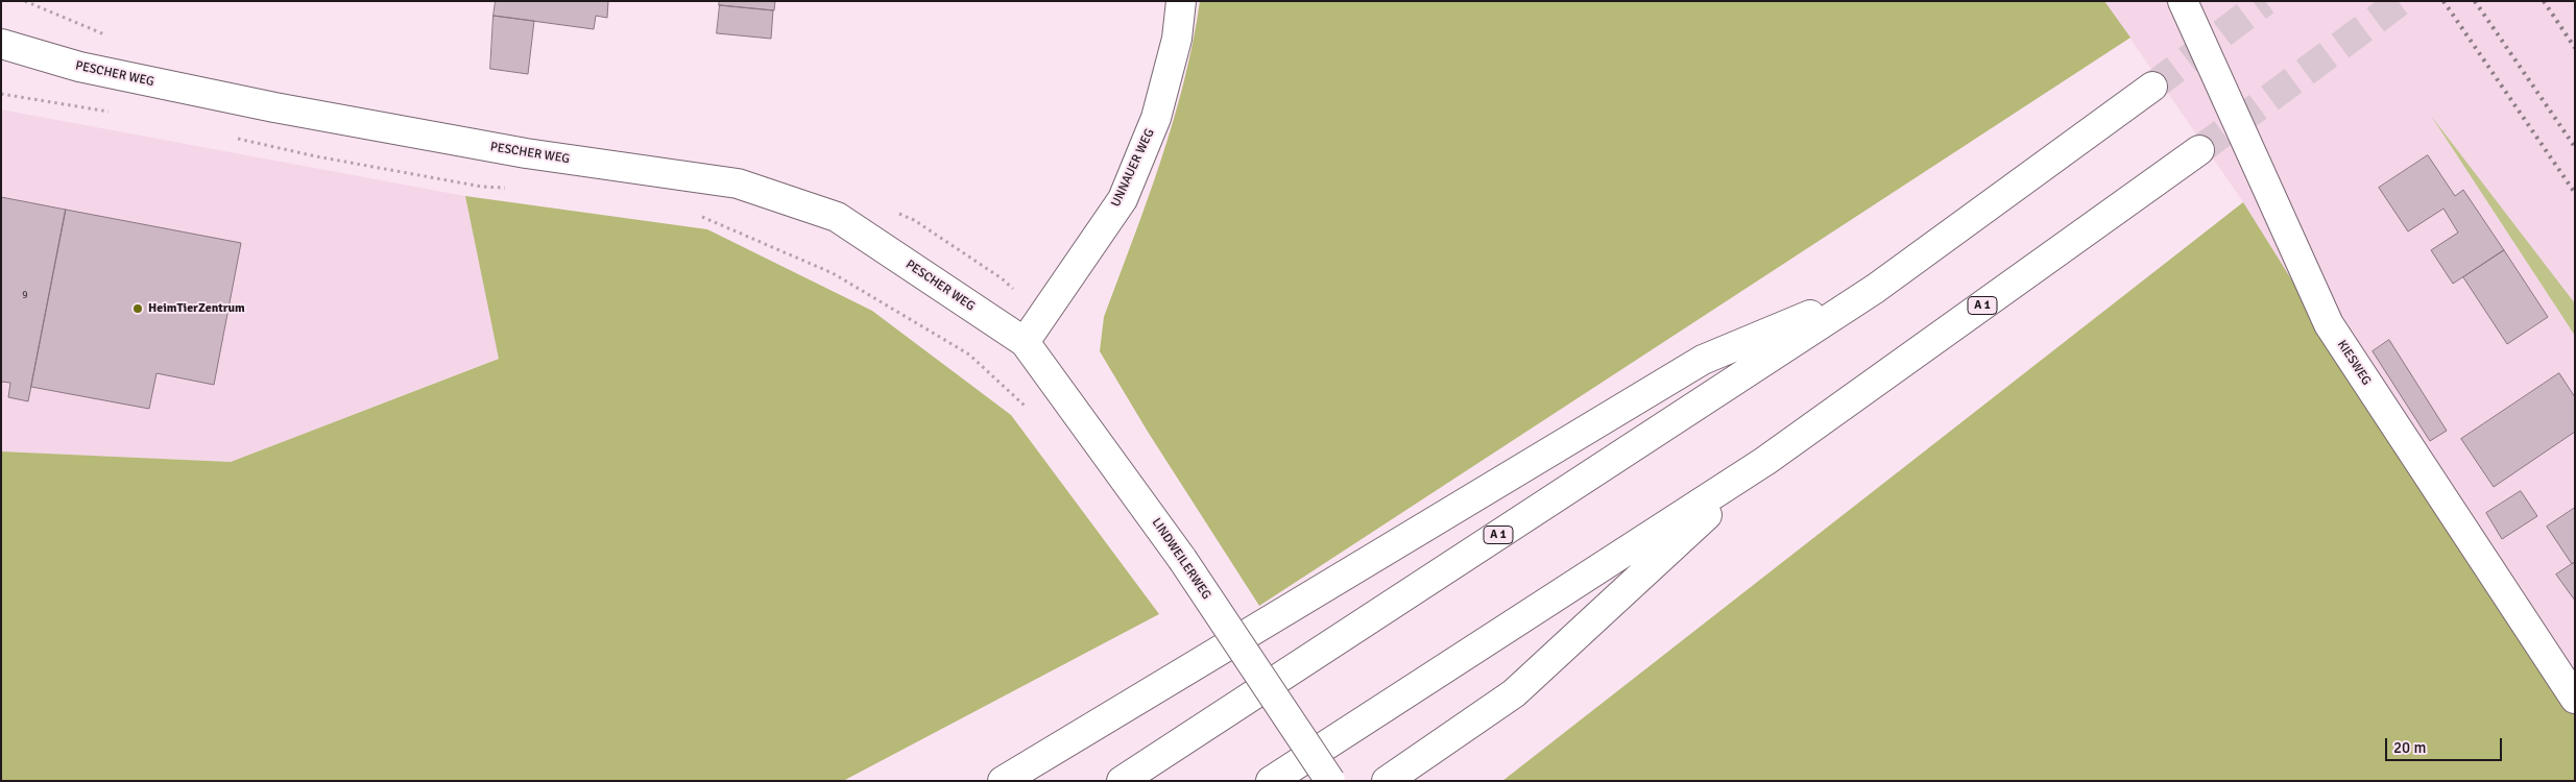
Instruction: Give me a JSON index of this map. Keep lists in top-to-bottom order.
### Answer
{
  "streets": {
    "main road": [
      "PESCHER WEG",
      "UNNAUER WEG",
      "A 1",
      "KIESWEG",
      "LINDWEILERWEG"
    ]
  },
  "crossings": [
    ["PESCHER WEG", "UNNAUER WEG"],
    ["PESCHER WEG", "LINDWEILERWEG"],
    ["UNNAUER WEG", "LINDWEILERWEG"]
  ],
  "places": ["HeimTierZentrum"],
  "house_numbers": ["9"],
  "scale_bar": "20 m"
}
